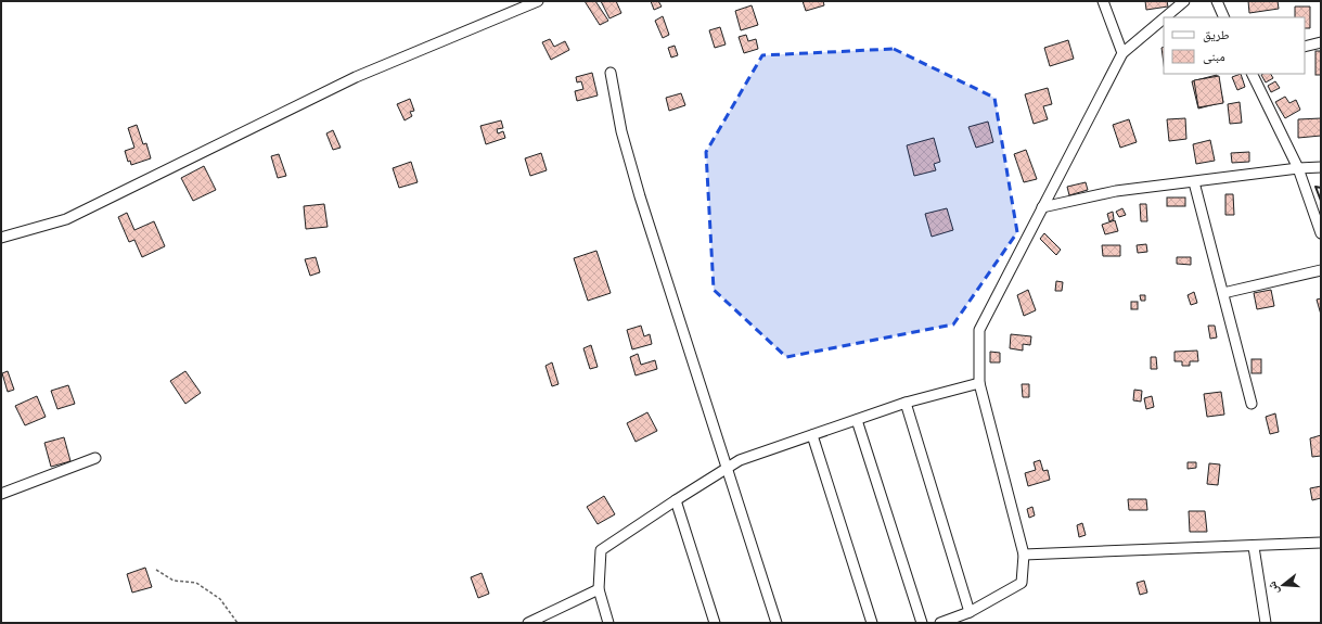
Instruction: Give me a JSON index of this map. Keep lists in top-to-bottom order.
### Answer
{
  "legend": ["طريق", "مبنى"],
  "north": "left"
}
